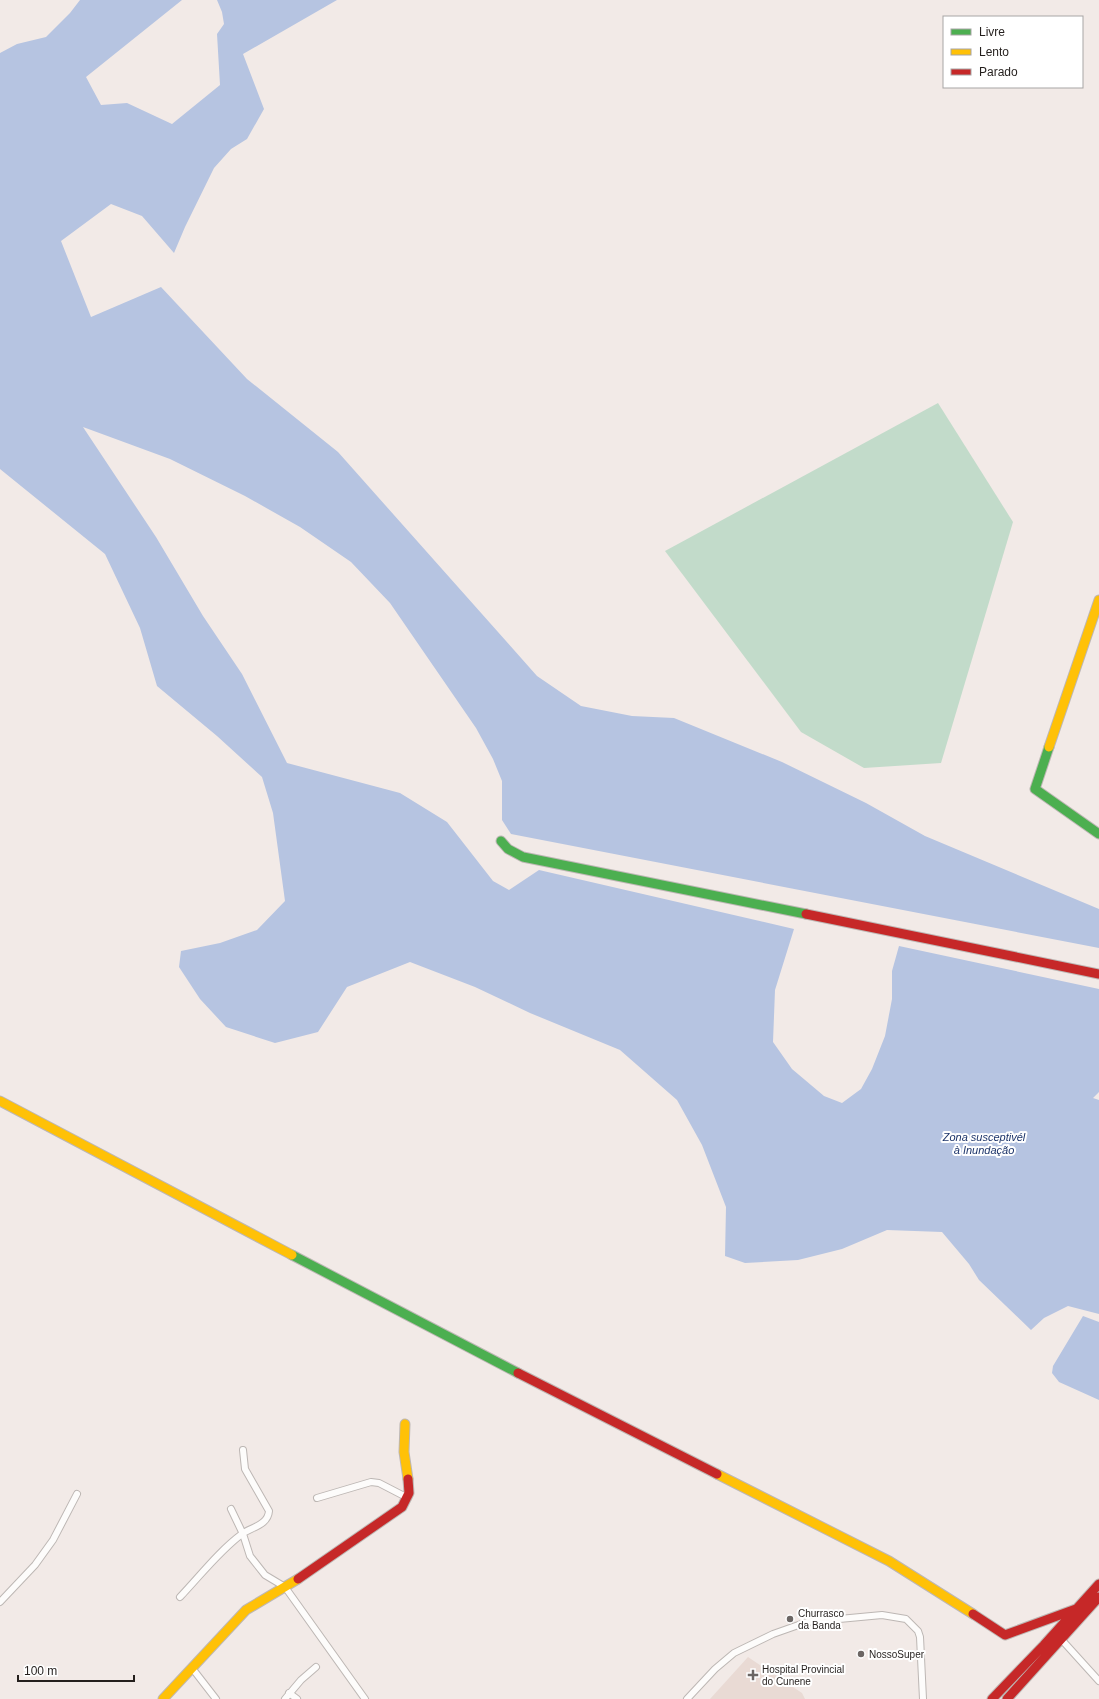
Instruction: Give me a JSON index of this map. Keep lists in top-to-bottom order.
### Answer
{
  "water": ["Zona susceptivél à Inundação"],
  "places": {
    "other": ["Churrasco da Banda", "NossoSuper"],
    "health": ["Hospital Provincial do Cunene"]
  },
  "legend": ["Livre", "Lento", "Parado"],
  "scale_bar": "100 m"
}
